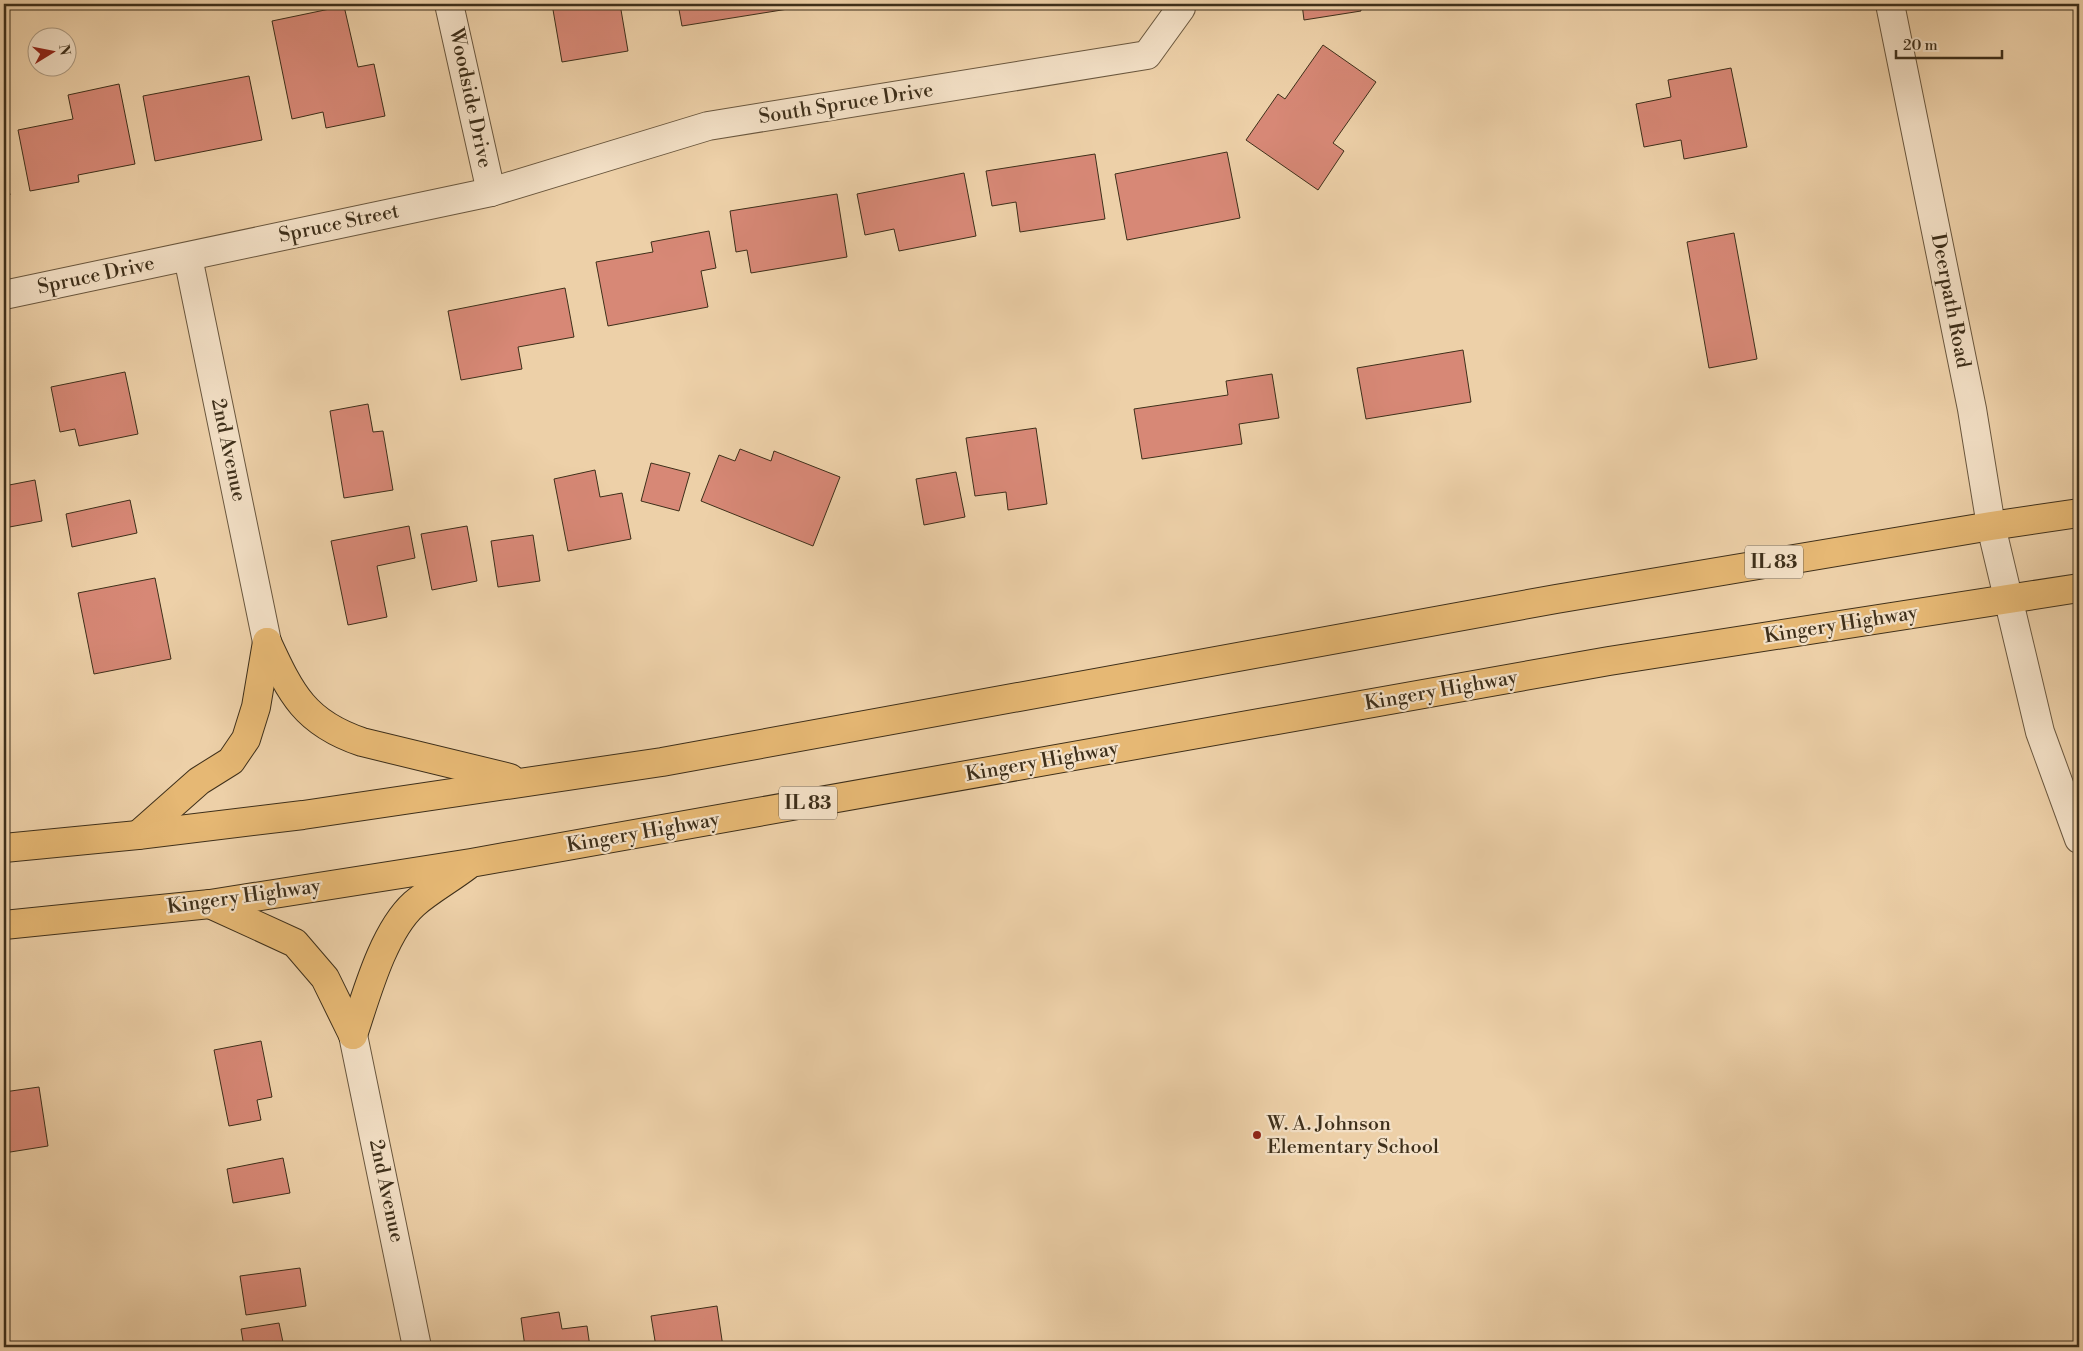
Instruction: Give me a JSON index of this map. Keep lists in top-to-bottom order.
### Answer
{
  "streets": {
    "highway": ["IL 83", "Kingery Highway"],
    "street": [
      "Woodside Drive",
      "South Spruce Drive",
      "Spruce Street",
      "Spruce Drive",
      "Deerpath Road",
      "2nd Avenue"
    ]
  },
  "crossings": [
    ["Woodside Drive", "South Spruce Drive"],
    ["Woodside Drive", "Spruce Street"],
    ["South Spruce Drive", "Spruce Street"],
    ["Spruce Street", "Spruce Drive"],
    ["Spruce Street", "2nd Avenue"],
    ["Spruce Drive", "2nd Avenue"],
    ["Deerpath Road", "IL 83"],
    ["Deerpath Road", "Kingery Highway"]
  ],
  "places": ["W. A. Johnson Elementary School"],
  "scale_bar": "20 m",
  "north": "right"
}
